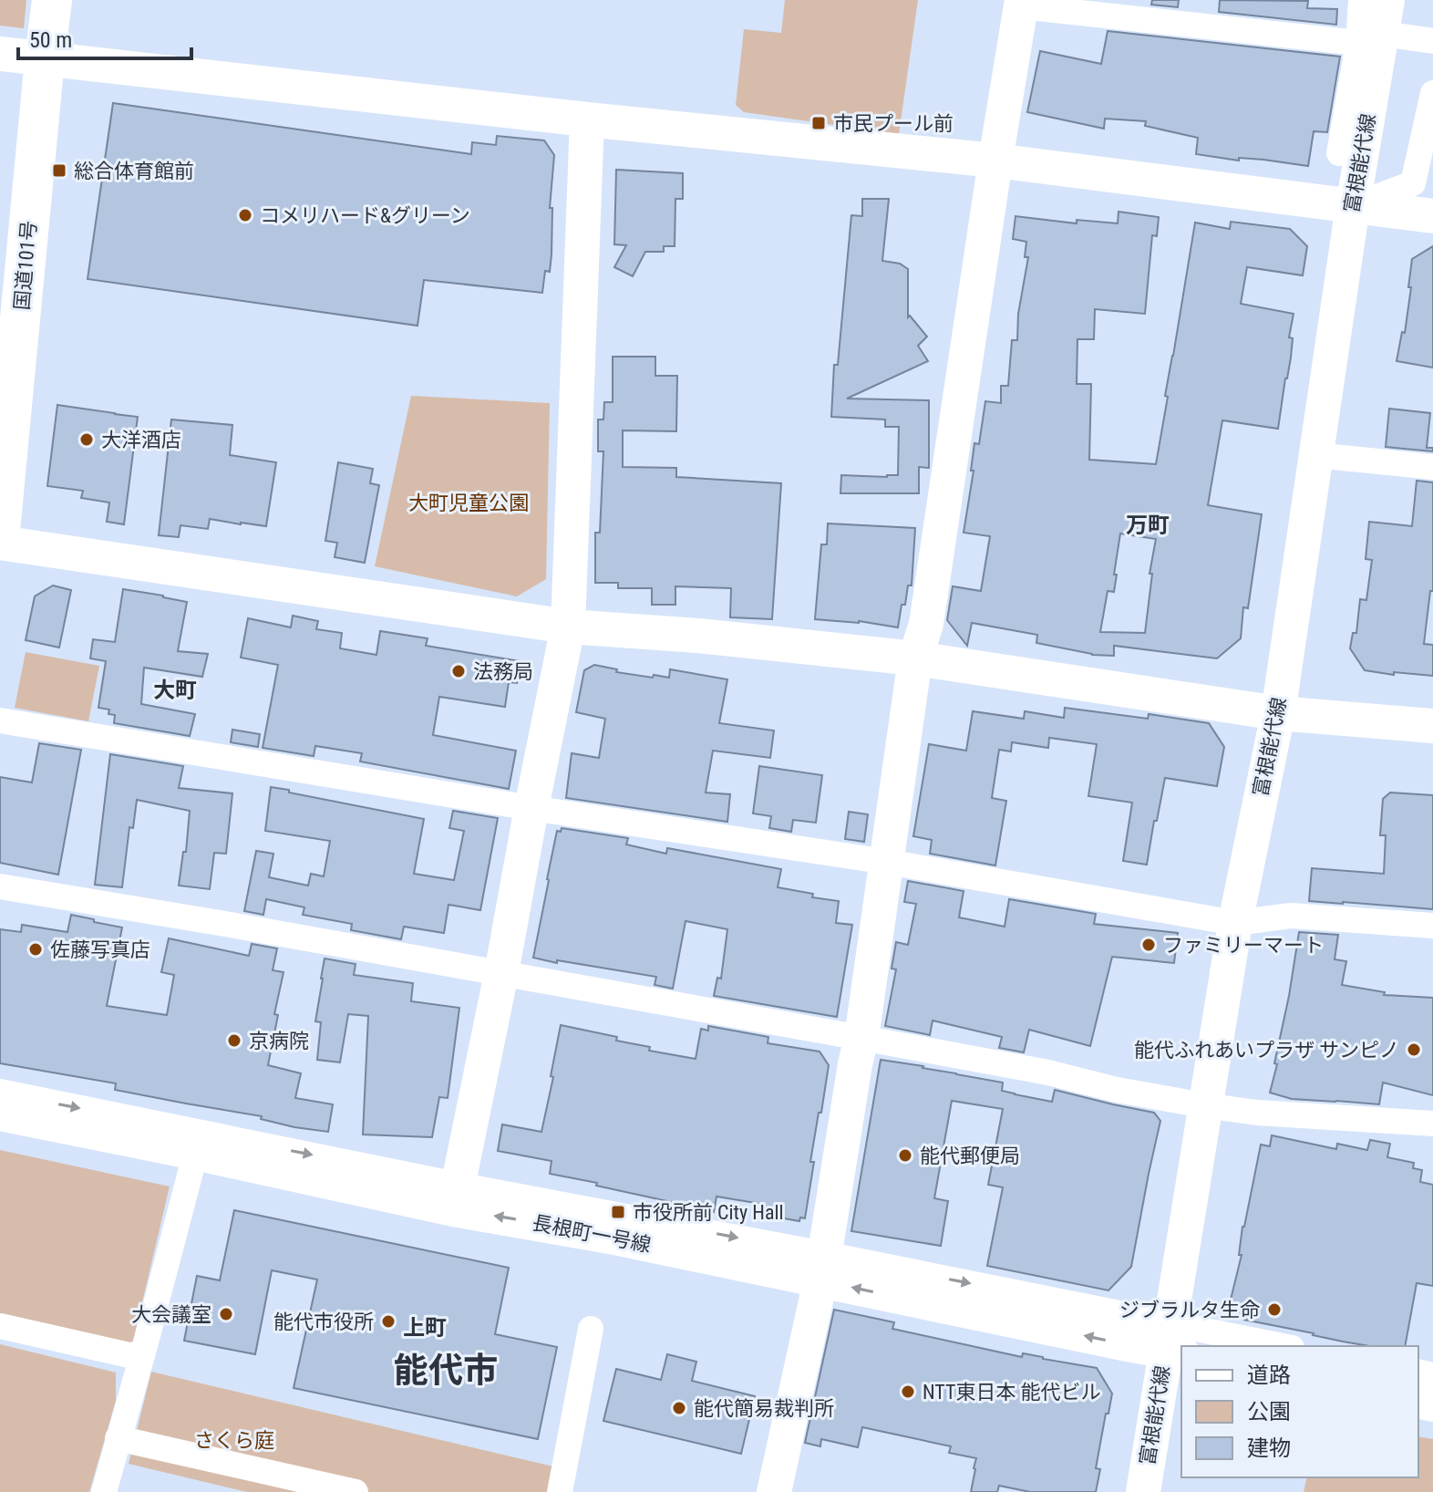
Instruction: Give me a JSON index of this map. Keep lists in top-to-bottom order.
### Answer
{
  "streets": {
    "highway": ["国道101号"],
    "street": ["富根能代線", "長根町一号線"]
  },
  "crossings": [
    ["富根能代線", "長根町一号線"]
  ],
  "districts": [
    "万町",
    "大町",
    "上町",
    "能代市"
  ],
  "parks": ["大町児童公園", "さくら庭"],
  "places": {
    "transit": ["市民プール前", "総合体育館前", "市役所前 City Hall"],
    "other": [
      "コメリハード&グリーン",
      "大洋酒店",
      "法務局",
      "ファミリーマート",
      "佐藤写真店",
      "京病院",
      "能代ふれあいプラザ サンピノ",
      "能代郵便局",
      "ジブラルタ生命",
      "大会議室",
      "能代市役所",
      "NTT東日本 能代ビル",
      "能代簡易裁判所"
    ]
  },
  "legend": ["道路", "公園", "建物"],
  "scale_bar": "50 m"
}
